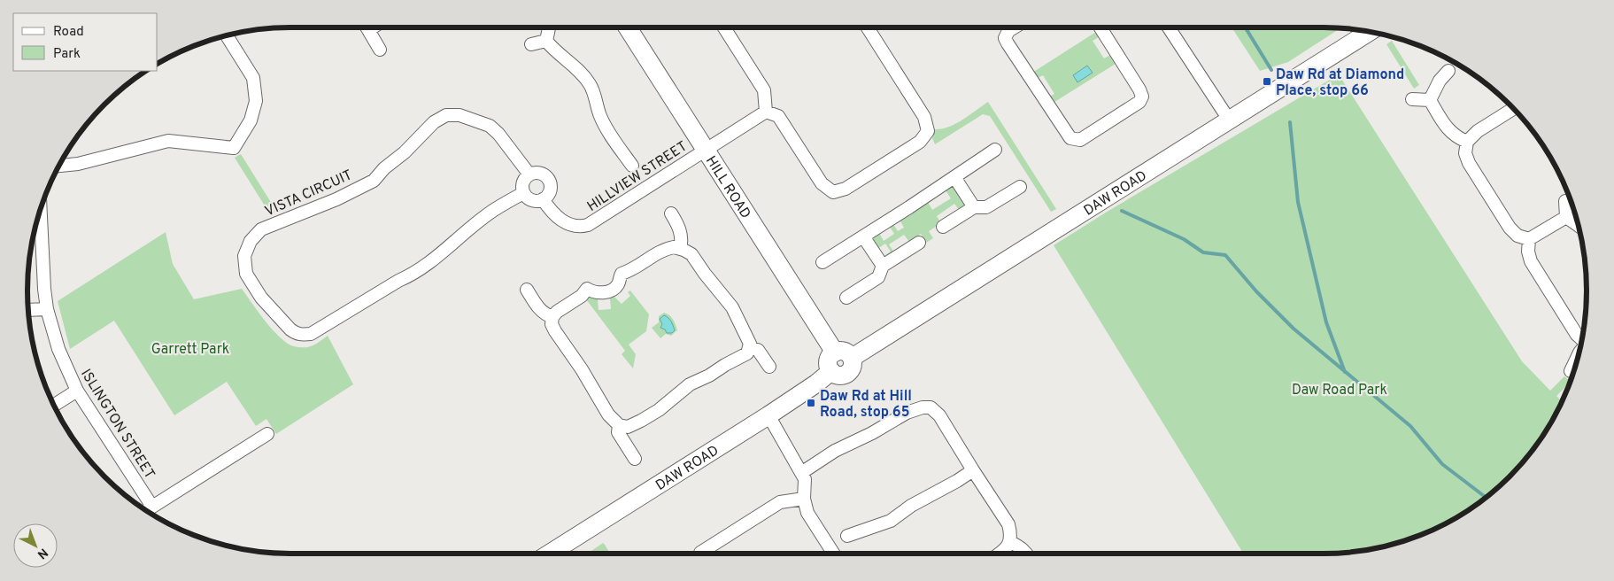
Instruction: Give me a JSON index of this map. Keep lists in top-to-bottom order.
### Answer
{
  "streets": {
    "street": [
      "HILLVIEW STREET",
      "HILL ROAD",
      "VISTA CIRCUIT",
      "DAW ROAD",
      "ISLINGTON STREET"
    ]
  },
  "crossings": [
    ["HILLVIEW STREET", "HILL ROAD"],
    ["HILLVIEW STREET", "VISTA CIRCUIT"],
    ["HILL ROAD", "DAW ROAD"]
  ],
  "parks": ["Garrett Park", "Daw Road Park"],
  "places": {
    "transit": ["Daw Rd at Diamond Place, stop 66", "Daw Rd at Hill Road, stop 65"]
  },
  "legend": ["Road", "Park"],
  "north": "bottom right"
}
